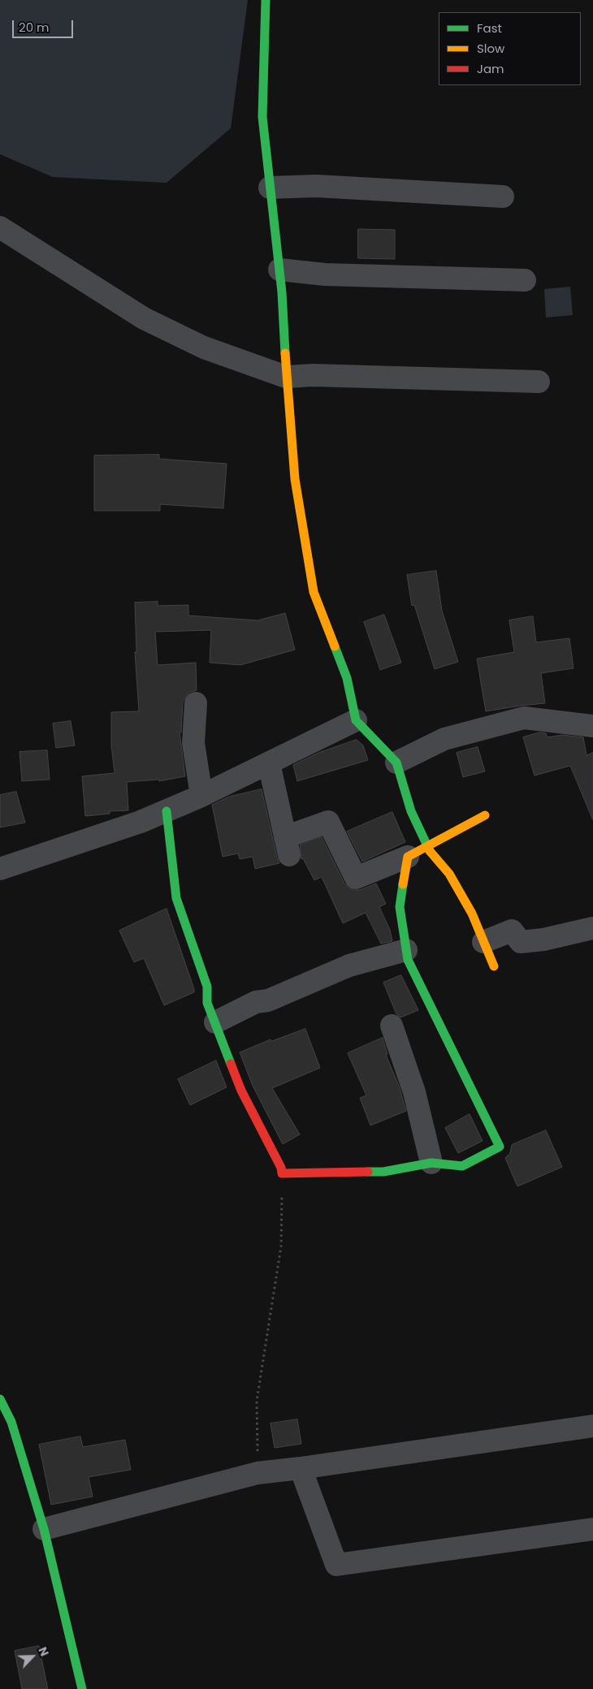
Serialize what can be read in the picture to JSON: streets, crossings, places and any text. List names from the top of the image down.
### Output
{
  "legend": ["Fast", "Slow", "Jam"],
  "scale_bar": "20 m",
  "north": "top right"
}
